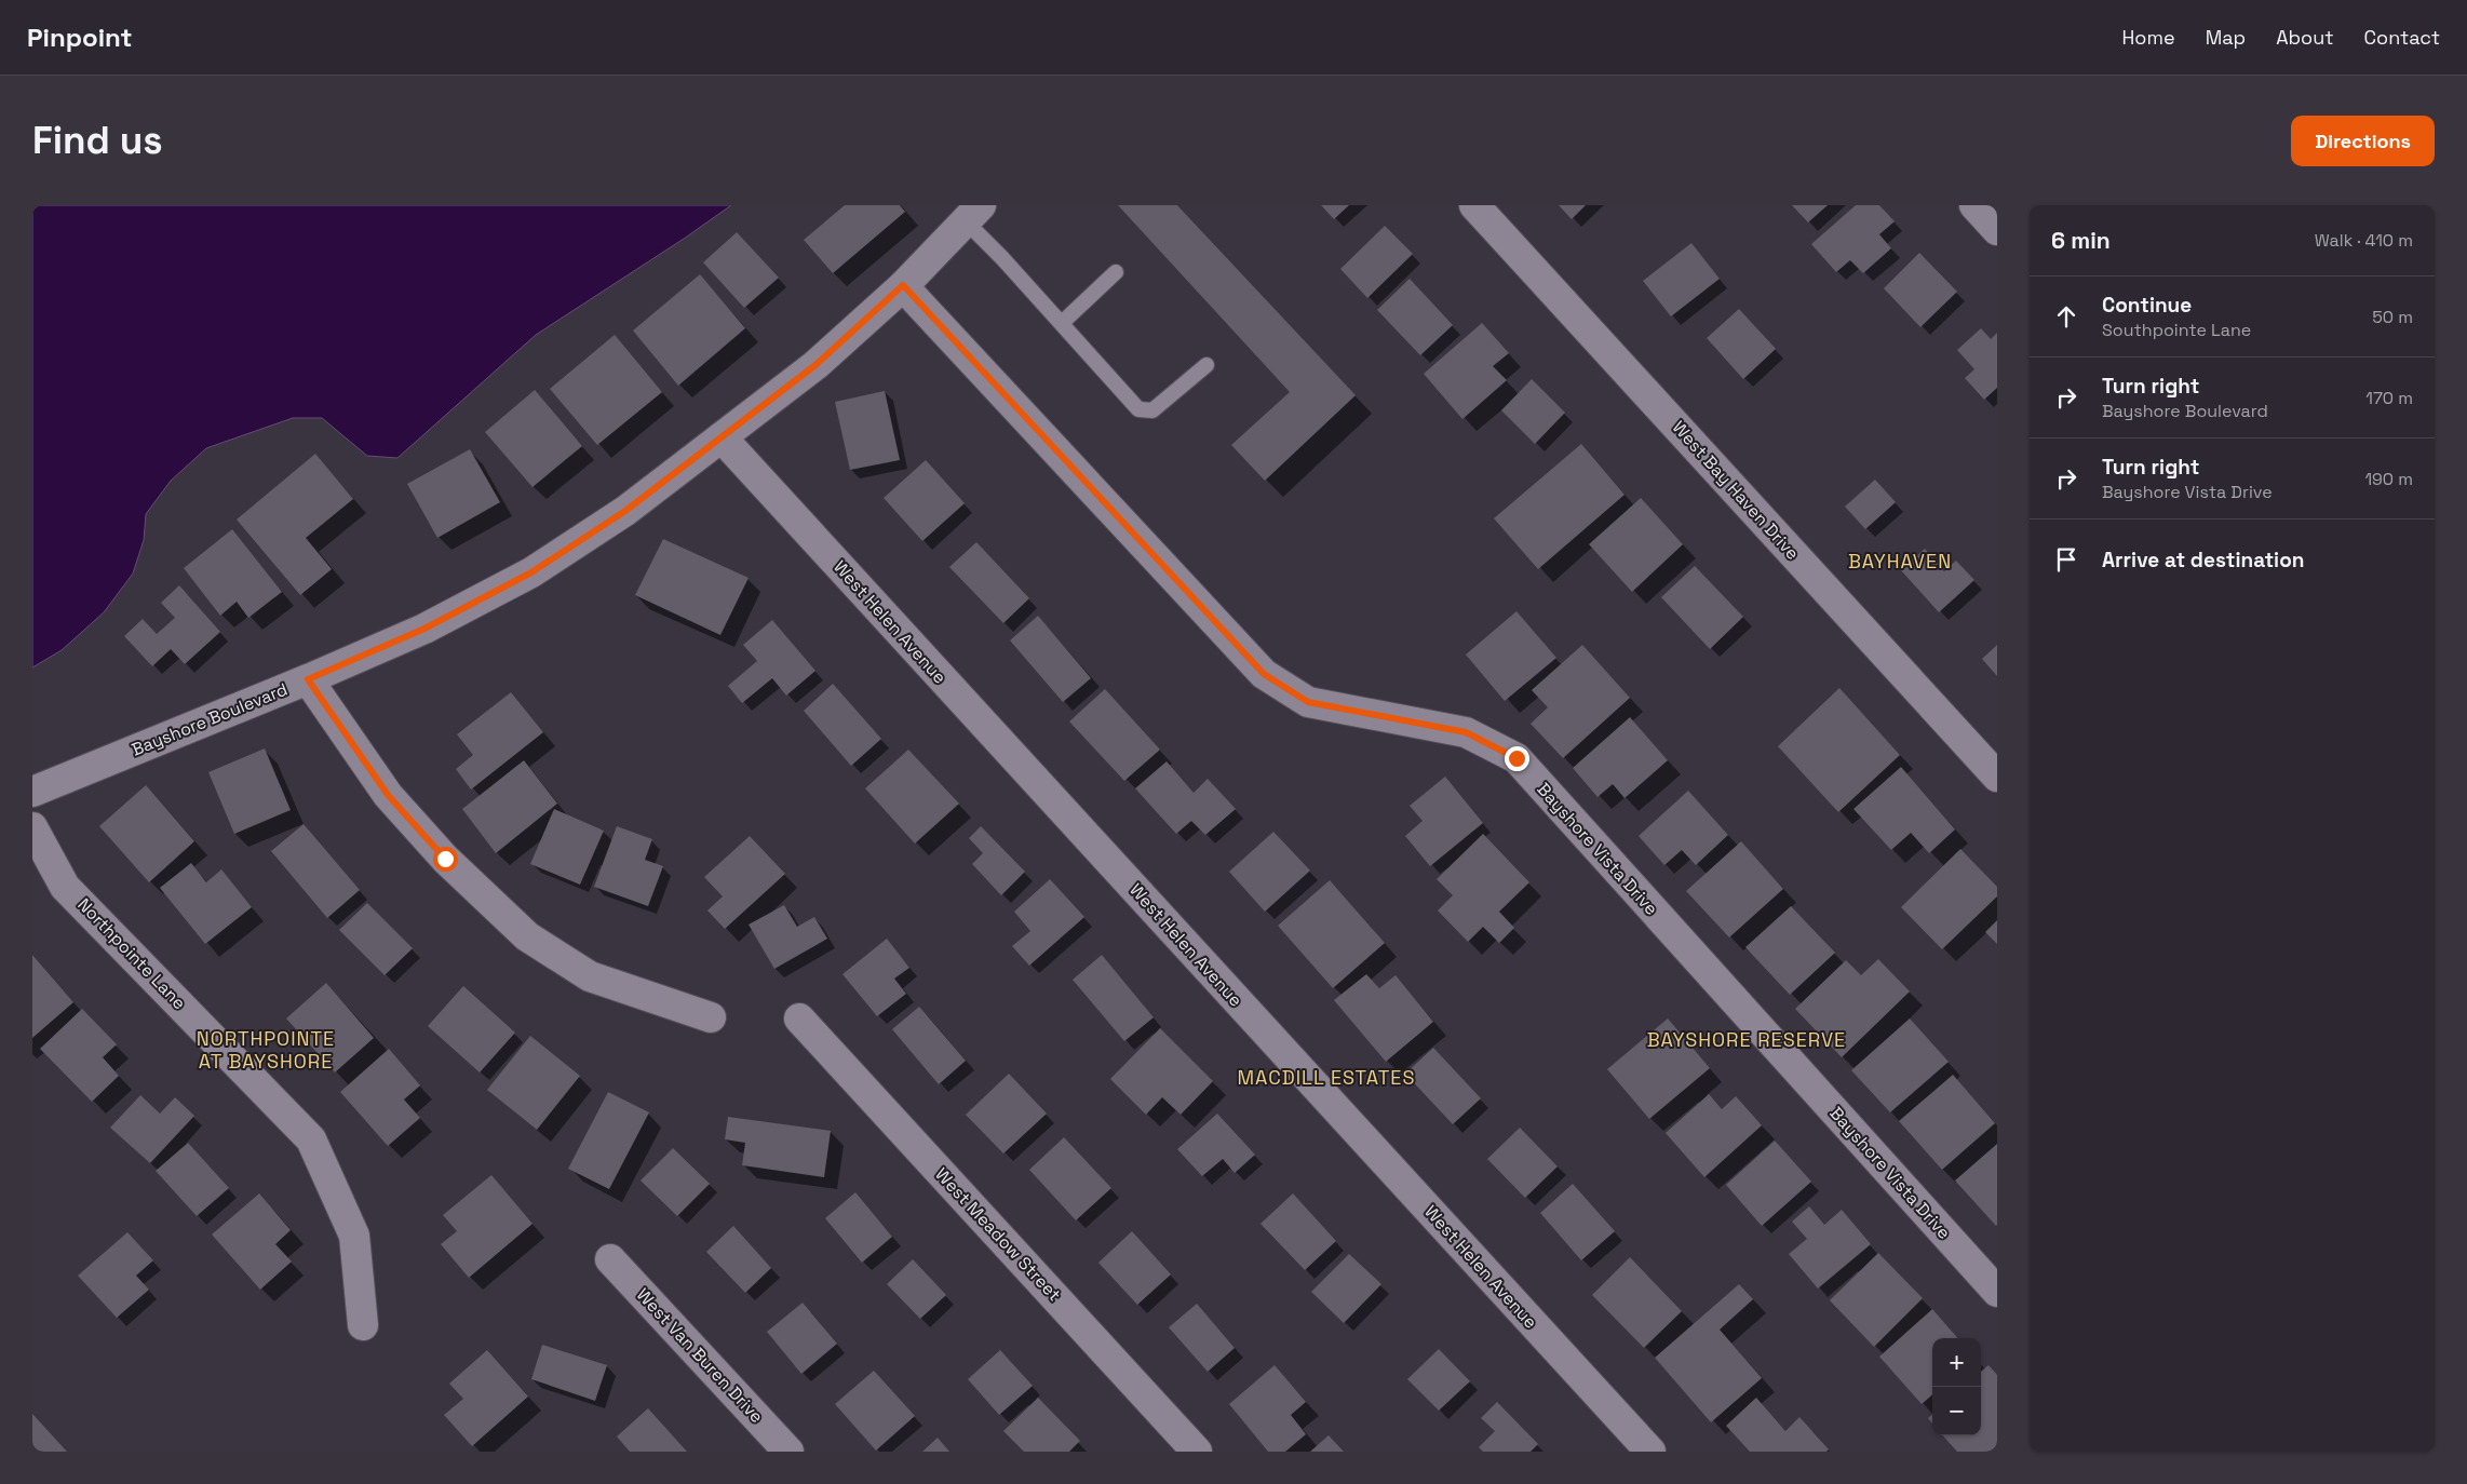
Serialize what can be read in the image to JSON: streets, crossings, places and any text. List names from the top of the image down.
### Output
{
  "streets": {
    "street": [
      "West Bay Haven Drive",
      "West Helen Avenue",
      "Bayshore Boulevard",
      "Bayshore Vista Drive",
      "Northpointe Lane",
      "West Meadow Street",
      "West Van Buren Drive"
    ]
  },
  "crossings": [
    ["West Helen Avenue", "Bayshore Boulevard"],
    ["Bayshore Boulevard", "Bayshore Vista Drive"]
  ],
  "districts": [
    "BAYHAVEN",
    "NORTHPOINTE AT BAYSHORE",
    "BAYSHORE RESERVE",
    "MACDILL ESTATES"
  ],
  "page": {
    "header": "Pinpoint",
    "nav": [
      "Home",
      "Map",
      "About",
      "Contact"
    ],
    "buttons": "Directions",
    "title": "Find us",
    "heading": ["6 min", "Walk · 410 m"],
    "list": [
      ["Continue", "Southpointe Lane", "50 m"],
      ["Turn right", "Bayshore Boulevard", "170 m"],
      ["Turn right", "Bayshore Vista Drive", "190 m"],
      "Arrive at destination"
    ],
    "map_buttons": ["+", "−"]
  }
}
